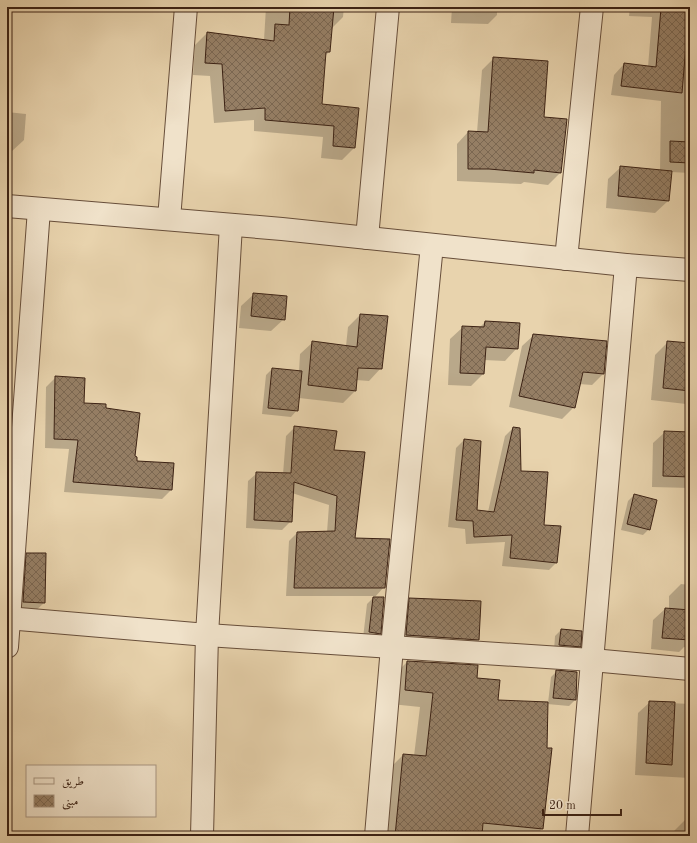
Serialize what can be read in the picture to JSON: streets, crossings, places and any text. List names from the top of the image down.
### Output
{
  "legend": ["طريق", "مبنى"],
  "scale_bar": "20 m"
}
